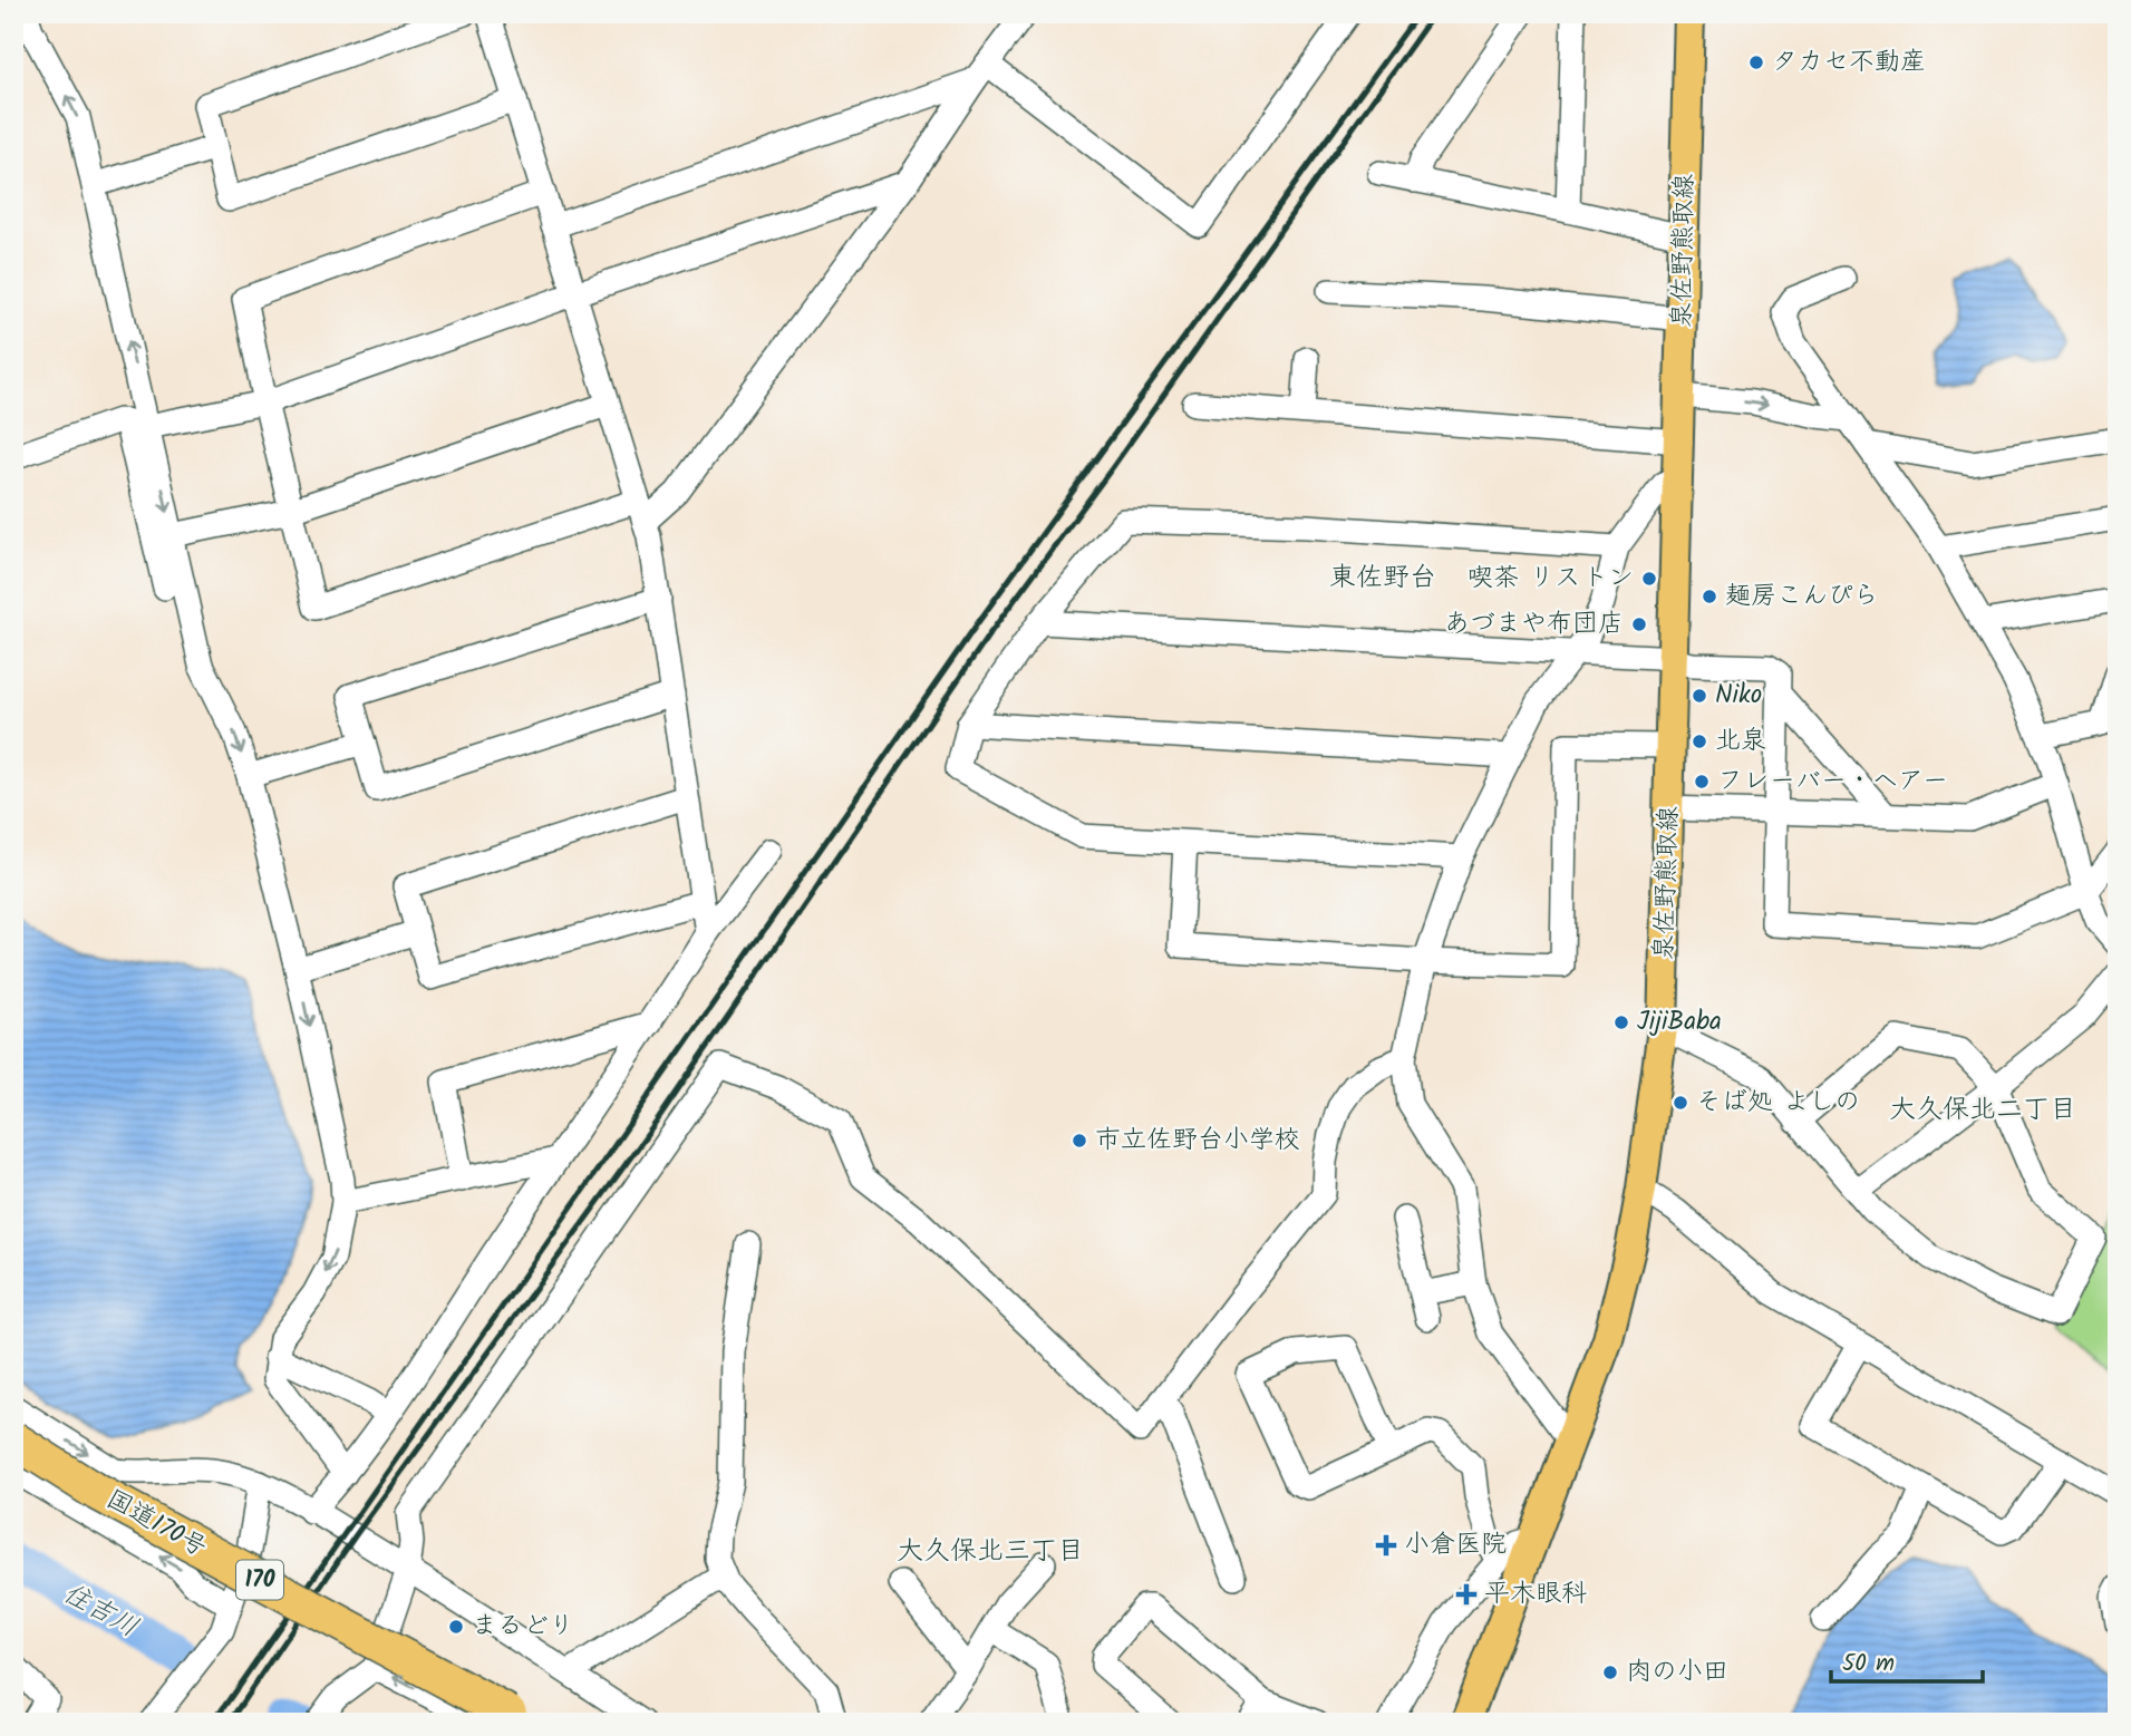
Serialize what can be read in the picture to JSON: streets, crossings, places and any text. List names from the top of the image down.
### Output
{
  "streets": {
    "highway": ["国道170号", "170"],
    "main road": ["泉佐野熊取線"]
  },
  "districts": ["東佐野台", "大久保北二丁目", "大久保北三丁目"],
  "water": ["住吉川"],
  "places": {
    "other": [
      "タカセ不動産",
      "喫茶 リストン",
      "麺房こんぴら",
      "あづまや布団店",
      "Niko",
      "北泉",
      "フレーバー・ヘアー",
      "JijiBaba",
      "そば処 よしの",
      "市立佐野台小学校",
      "まるどり",
      "肉の小田"
    ],
    "health": ["小倉医院", "平木眼科"]
  },
  "scale_bar": "50 m"
}
